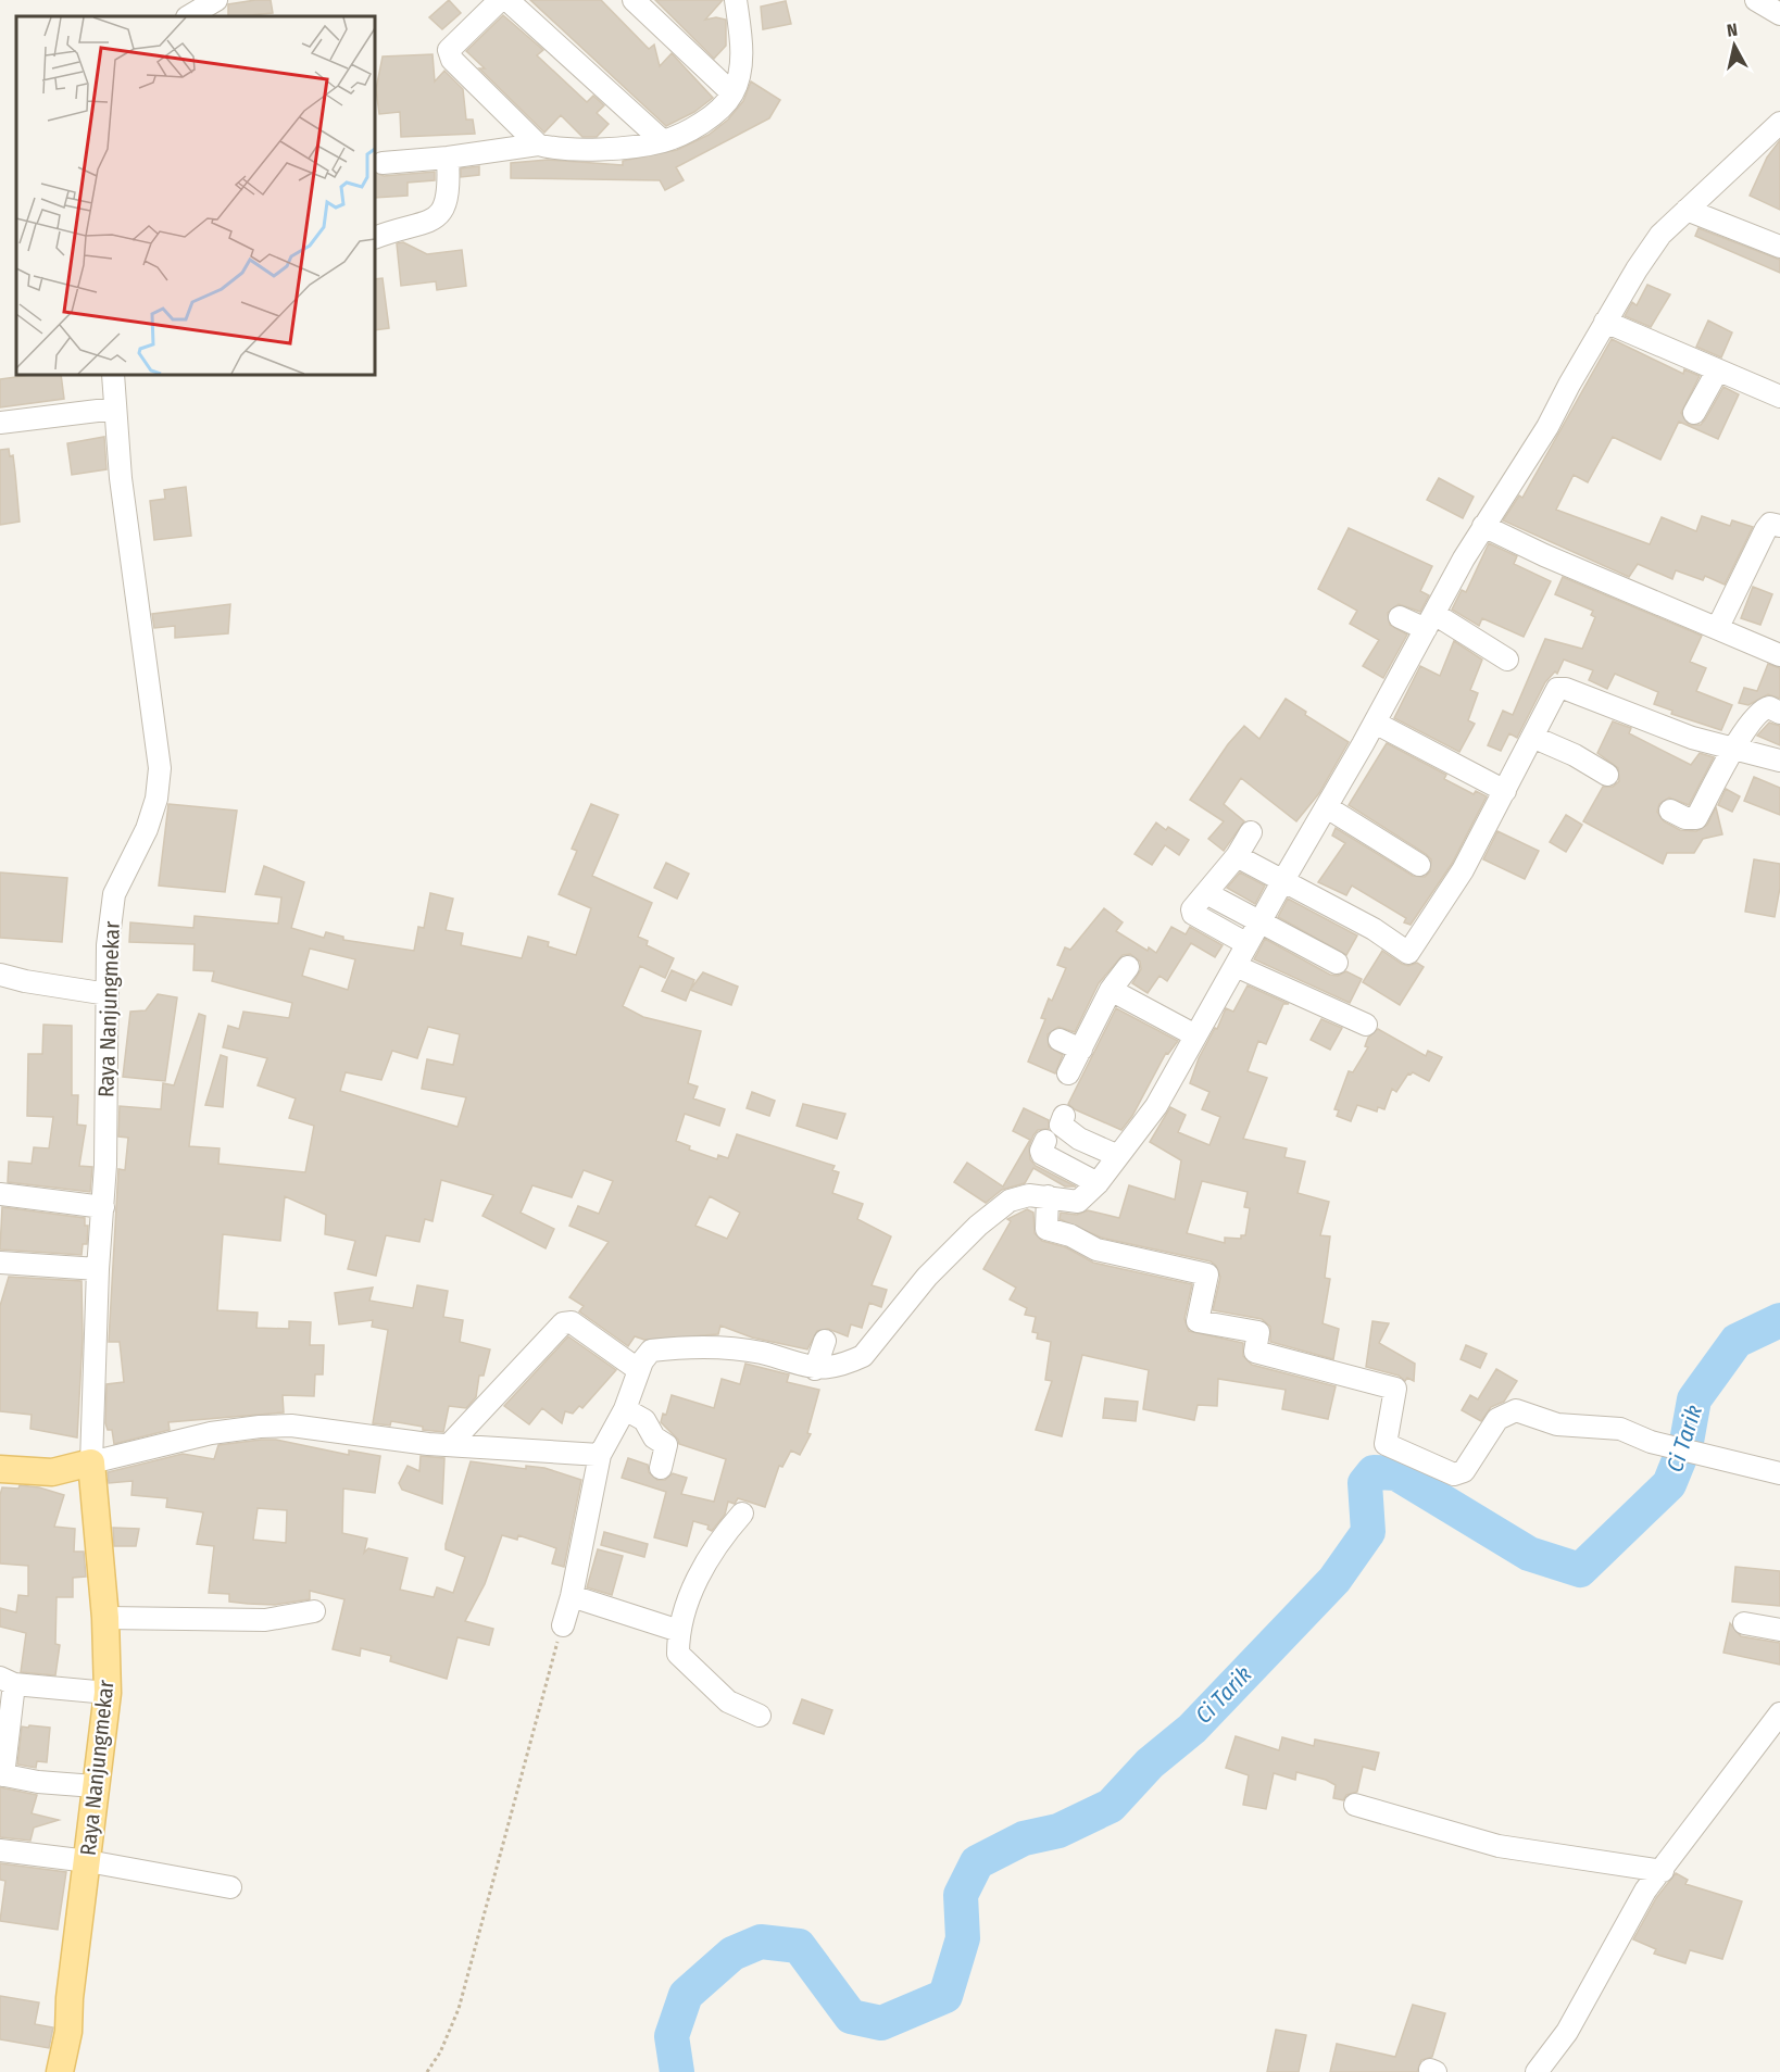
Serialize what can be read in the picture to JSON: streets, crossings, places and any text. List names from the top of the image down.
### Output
{
  "streets": {
    "main road": ["Raya Nanjungmekar"]
  },
  "water": ["Ci Tarik"],
  "north": "top"
}
